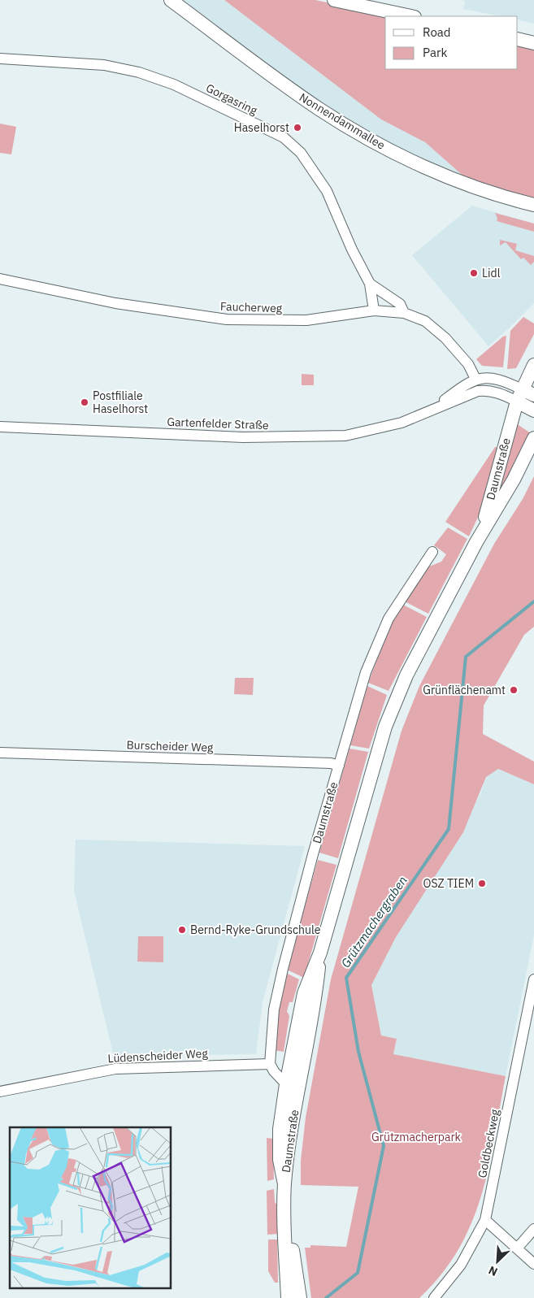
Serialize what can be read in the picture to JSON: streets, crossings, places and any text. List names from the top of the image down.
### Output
{
  "streets": {
    "main road": ["Nonnendammallee", "Daumstraße"],
    "street": [
      "Gorgasring",
      "Faucherweg",
      "Gartenfelder Straße",
      "Burscheider Weg",
      "Lüdenscheider Weg",
      "Goldbeckweg"
    ]
  },
  "crossings": [
    ["Gorgasring", "Faucherweg"],
    ["Faucherweg", "Gartenfelder Straße"],
    ["Gartenfelder Straße", "Daumstraße"],
    ["Daumstraße", "Burscheider Weg"],
    ["Daumstraße", "Lüdenscheider Weg"]
  ],
  "water": ["Grützmachergraben"],
  "parks": ["Grützmacherpark"],
  "places": [
    "Haselhorst",
    "Lidl",
    "Postfiliale Haselhorst",
    "Grünflächenamt",
    "OSZ TIEM",
    "Bernd-Ryke-Grundschule"
  ],
  "legend": ["Road", "Park"],
  "north": "bottom left"
}
